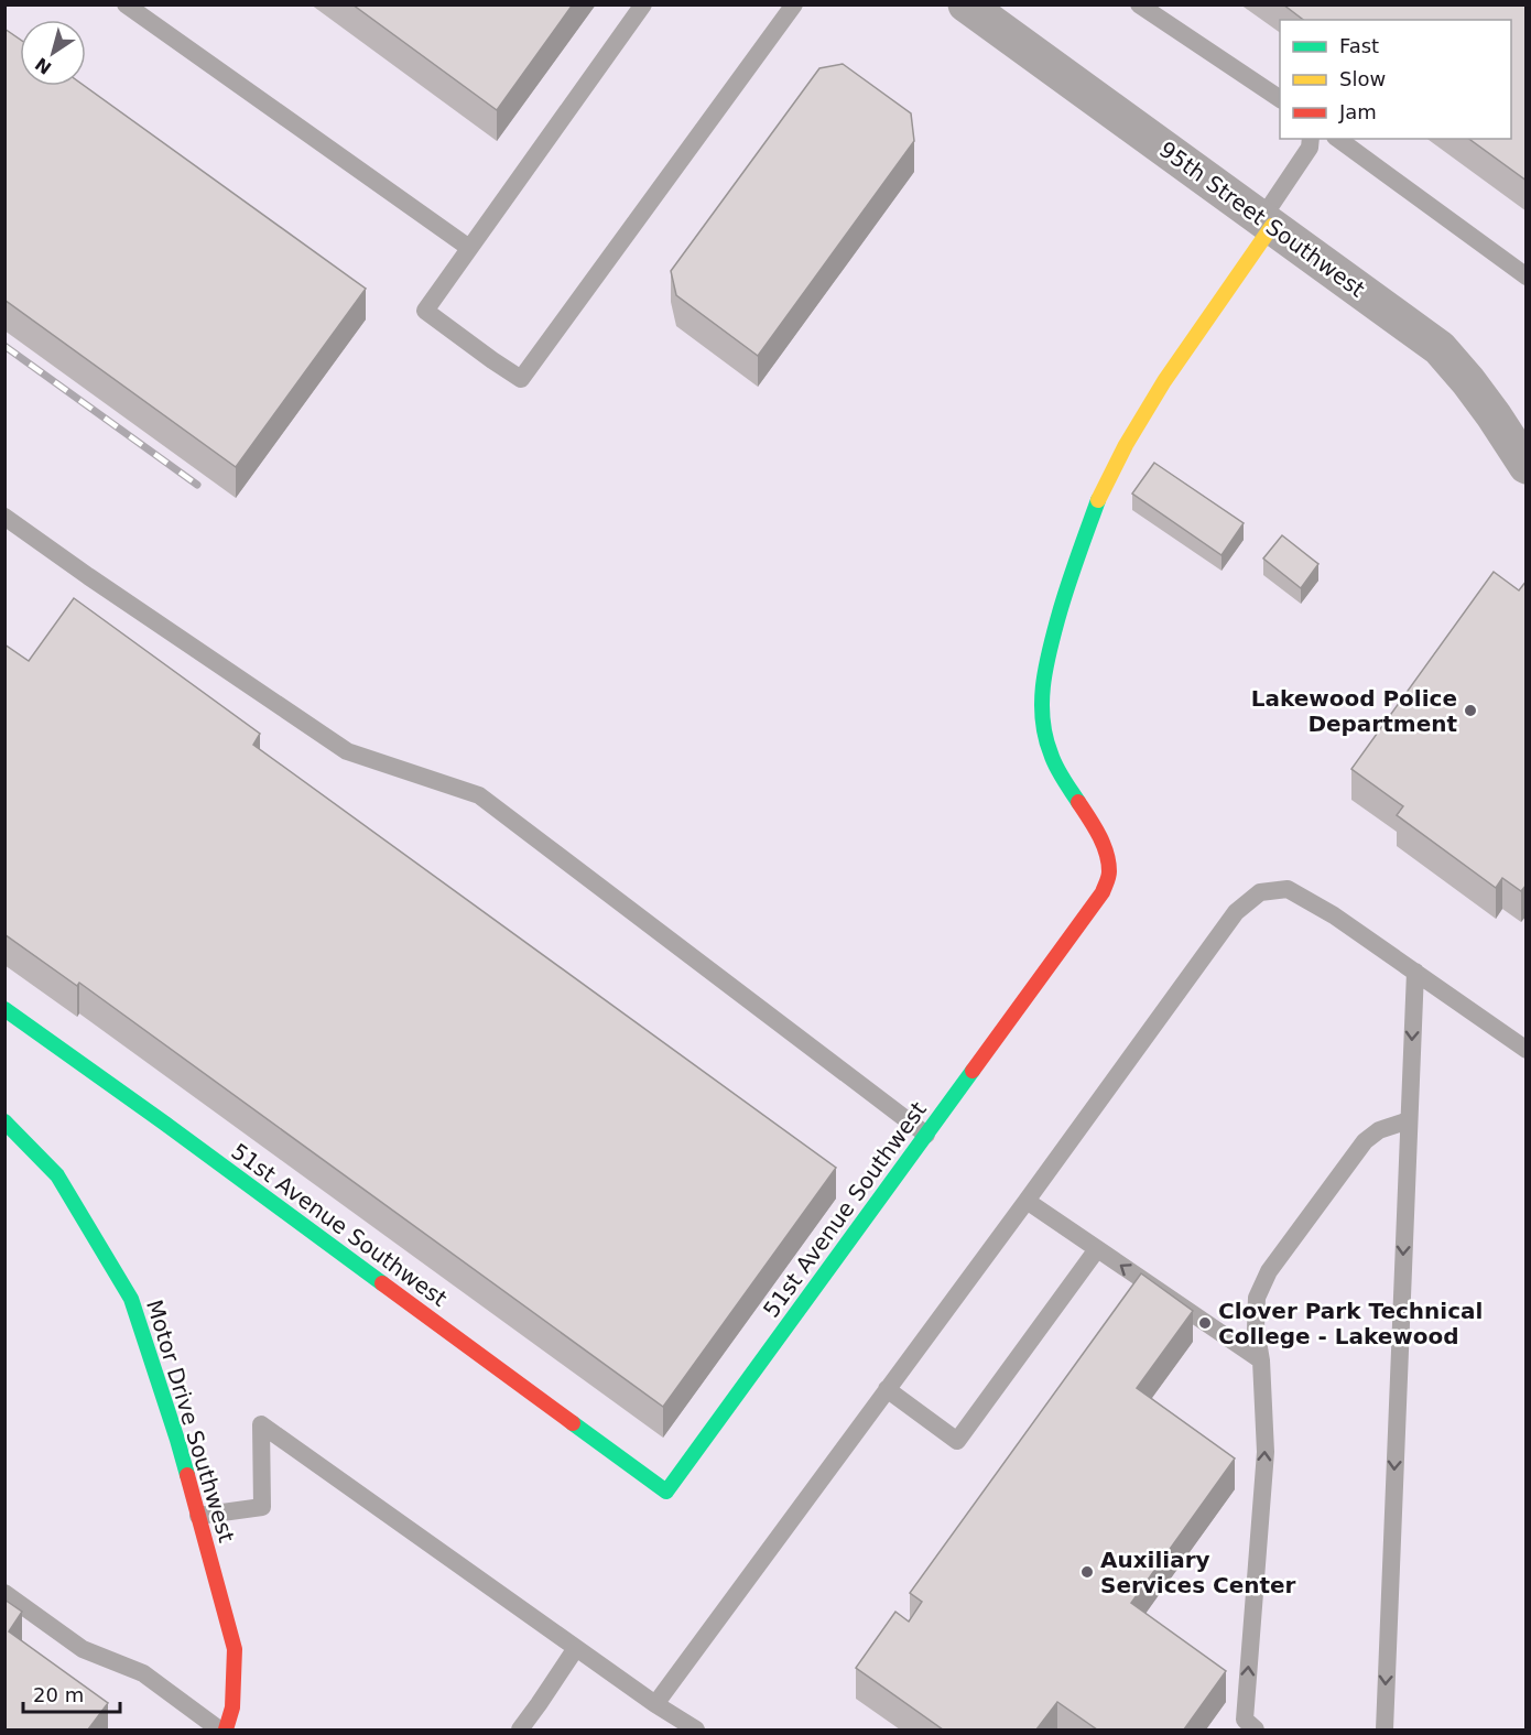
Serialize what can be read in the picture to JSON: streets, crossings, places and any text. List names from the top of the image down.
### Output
{
  "streets": {
    "street": ["95th Street Southwest", "51st Avenue Southwest", "Motor Drive Southwest"]
  },
  "crossings": [
    ["95th Street Southwest", "51st Avenue Southwest"]
  ],
  "places": ["Lakewood Police Department", "Clover Park Technical College - Lakewood", "Auxiliary Services Center"],
  "legend": ["Fast", "Slow", "Jam"],
  "scale_bar": "20 m",
  "north": "bottom left"
}
